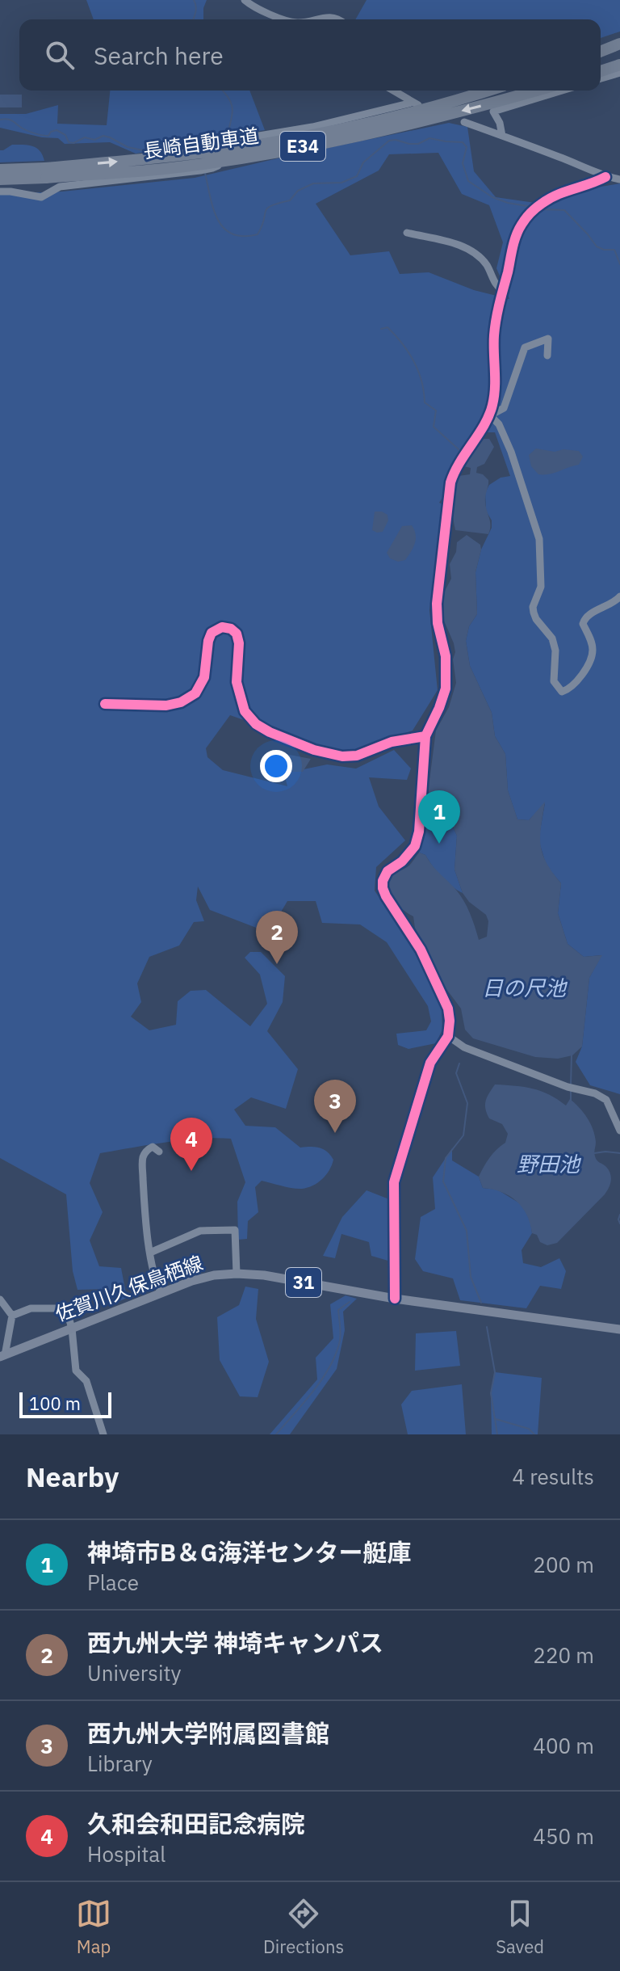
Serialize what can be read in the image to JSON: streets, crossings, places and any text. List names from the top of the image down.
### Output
{
  "streets": {
    "highway": ["長崎自動車道", "E34"],
    "main road": ["31", "佐賀川久保鳥栖線"]
  },
  "water": ["日の尺池", "野田池"],
  "scale_bar": "100 m",
  "page": {
    "search": "Search here",
    "pins": [
      "1",
      "2",
      "3",
      "4"
    ],
    "scale": "100 m",
    "heading": ["Nearby", "4 results"],
    "list": [
      {
        "mark": "1",
        "name": "神埼市B＆G海洋センター艇庫",
        "note": "Place",
        "value": "200 m"
      },
      {
        "mark": "2",
        "name": "西九州大学 神埼キャンパス",
        "note": "University",
        "value": "220 m"
      },
      {
        "mark": "3",
        "name": "西九州大学附属図書館",
        "note": "Library",
        "value": "400 m"
      },
      {
        "mark": "4",
        "name": "久和会和田記念病院",
        "note": "Hospital",
        "value": "450 m"
      }
    ],
    "nav": ["Map", "Directions", "Saved"]
  }
}
